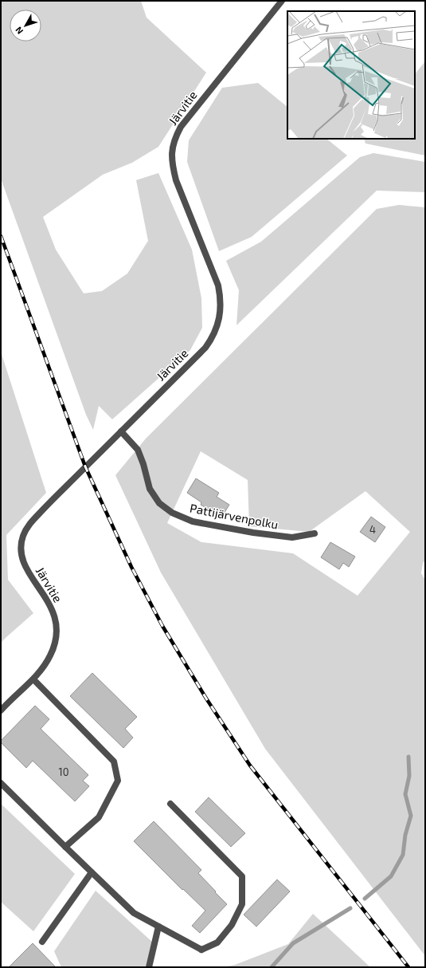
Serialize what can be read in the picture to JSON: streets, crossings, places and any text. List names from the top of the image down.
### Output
{
  "streets": {
    "street": ["Järvitie", "Pattijärvenpolku"]
  },
  "crossings": [
    ["Järvitie", "Pattijärvenpolku"]
  ],
  "house_numbers": ["4", "10"],
  "north": "bottom left"
}
